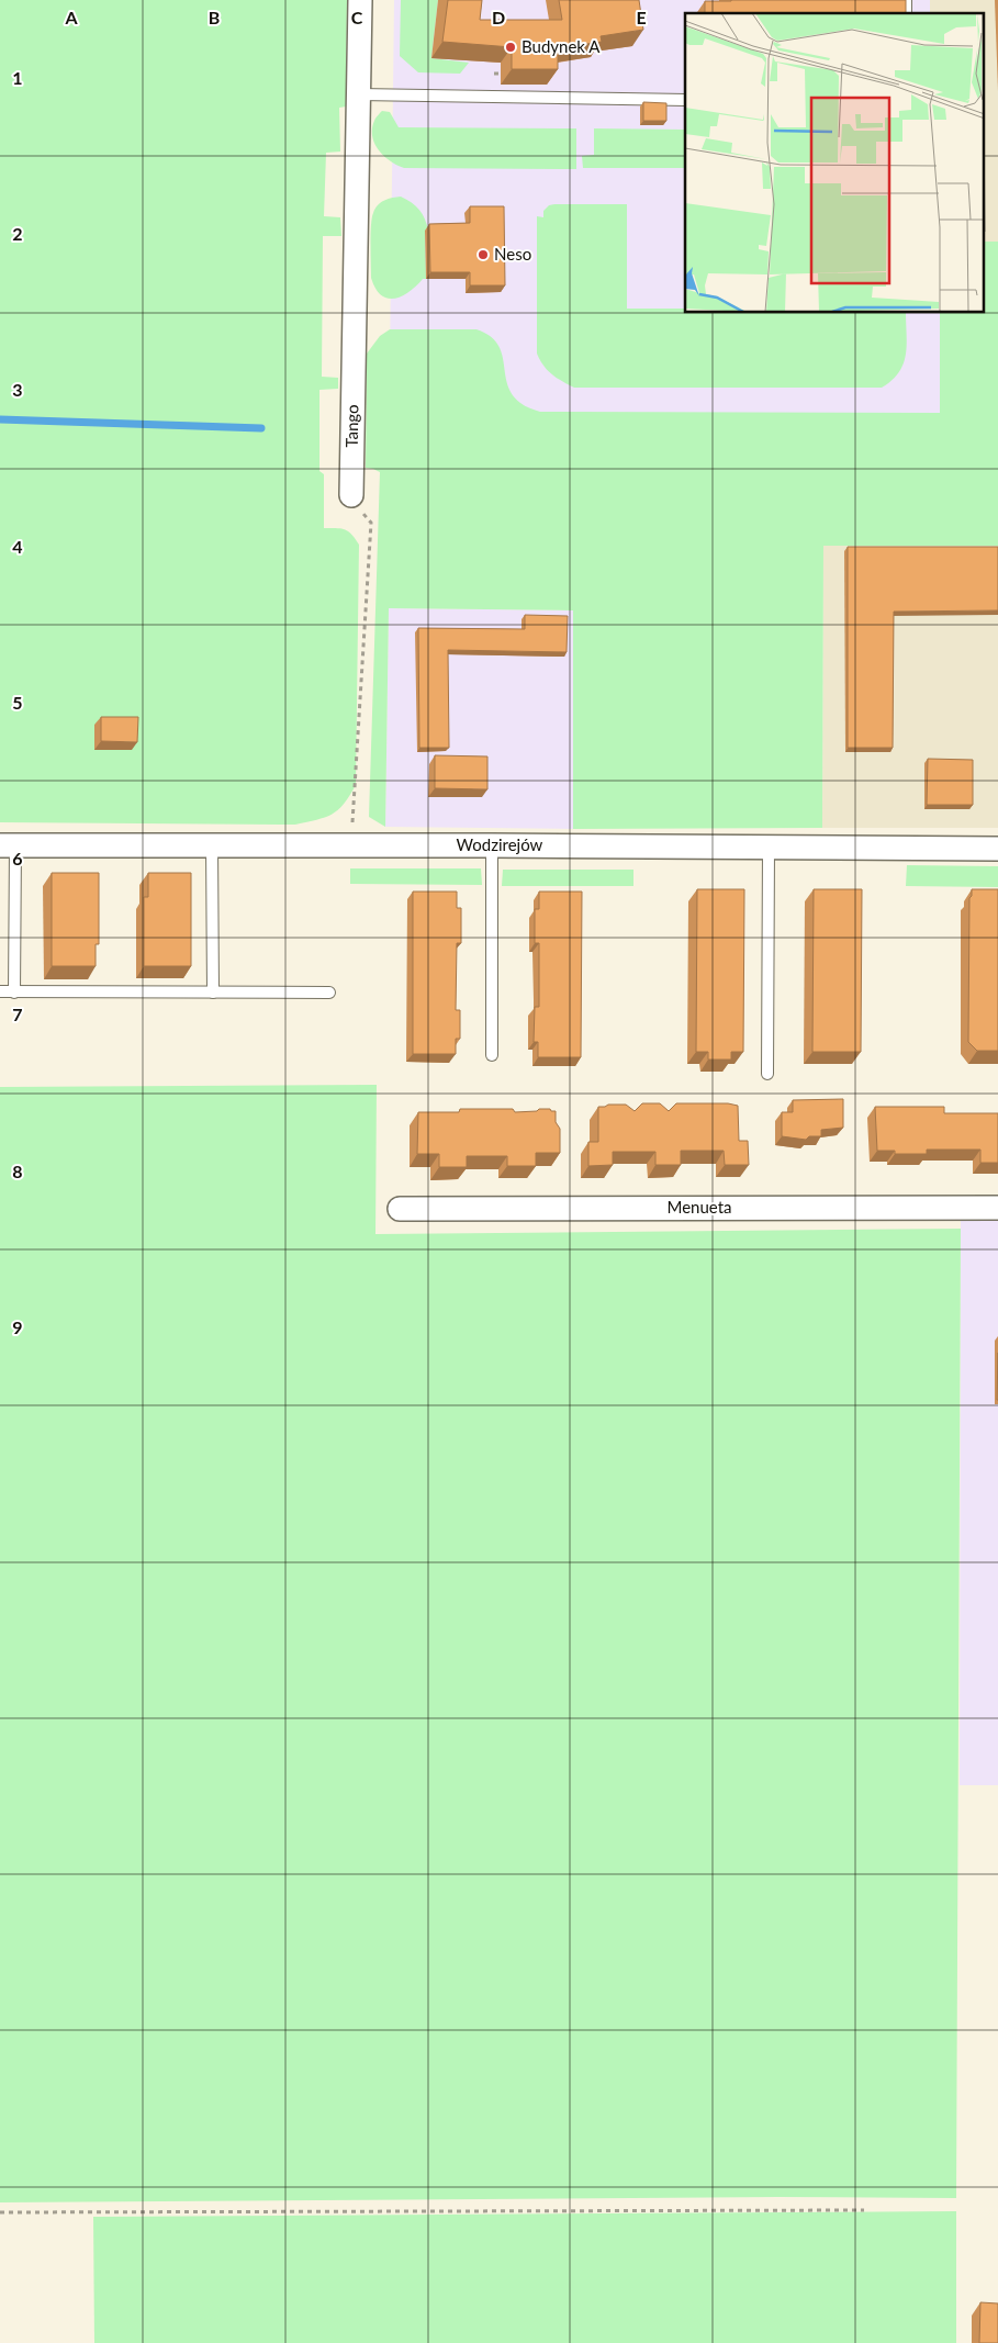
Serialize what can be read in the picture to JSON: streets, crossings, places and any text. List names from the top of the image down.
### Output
{
  "streets": {
    "street": ["Tango", "Wodzirejów", "Menueta"]
  },
  "places": ["Budynek A", "Neso"],
  "grid": {
    "columns": [
      "A",
      "B",
      "C",
      "D",
      "E"
    ],
    "rows": [
      "1",
      "2",
      "3",
      "4",
      "5",
      "6",
      "7",
      "8",
      "9"
    ]
  }
}
